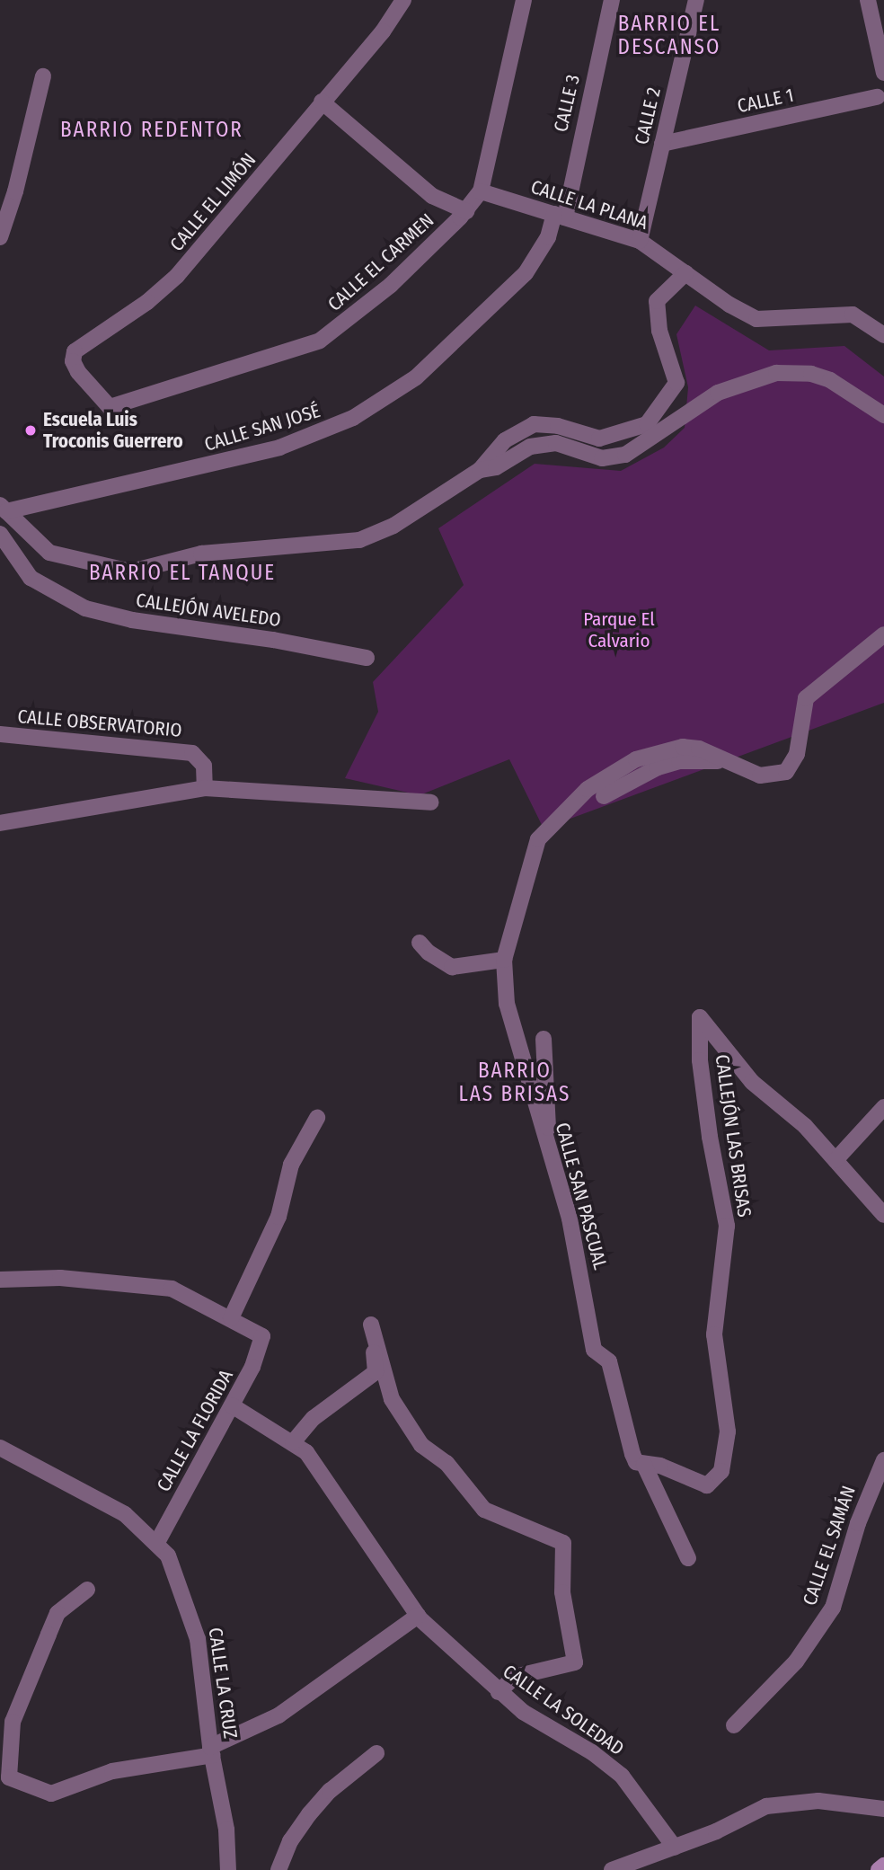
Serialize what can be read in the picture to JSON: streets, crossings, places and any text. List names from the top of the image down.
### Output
{
  "streets": {
    "street": [
      "CALLE 1",
      "CALLE 3",
      "CALLE 2",
      "CALLE EL LIMÓN",
      "CALLE LA PLANA",
      "CALLE EL CARMEN",
      "CALLE SAN JOSÉ",
      "CALLEJÓN AVELEDO",
      "CALLE OBSERVATORIO",
      "CALLEJÓN LAS BRISAS",
      "CALLE SAN PASCUAL",
      "CALLE LA FLORIDA",
      "CALLE EL SAMÁN",
      "CALLE LA CRUZ",
      "CALLE LA SOLEDAD"
    ]
  },
  "crossings": [
    ["CALLE 1", "CALLE 2"],
    ["CALLE 3", "CALLE LA PLANA"],
    ["CALLE 3", "CALLE SAN JOSÉ"],
    ["CALLE 2", "CALLE LA PLANA"],
    ["CALLE EL LIMÓN", "CALLE EL CARMEN"],
    ["CALLE LA PLANA", "CALLE EL CARMEN"],
    ["CALLE LA PLANA", "CALLE SAN JOSÉ"],
    ["CALLEJÓN LAS BRISAS", "CALLE SAN PASCUAL"],
    ["CALLE LA FLORIDA", "CALLE LA CRUZ"],
    ["CALLE LA FLORIDA", "CALLE LA SOLEDAD"]
  ],
  "districts": [
    "BARRIO EL DESCANSO",
    "BARRIO REDENTOR",
    "BARRIO EL TANQUE",
    "BARRIO LAS BRISAS"
  ],
  "parks": ["Parque El Calvario"],
  "places": ["Escuela Luis Troconis Guerrero"]
}
